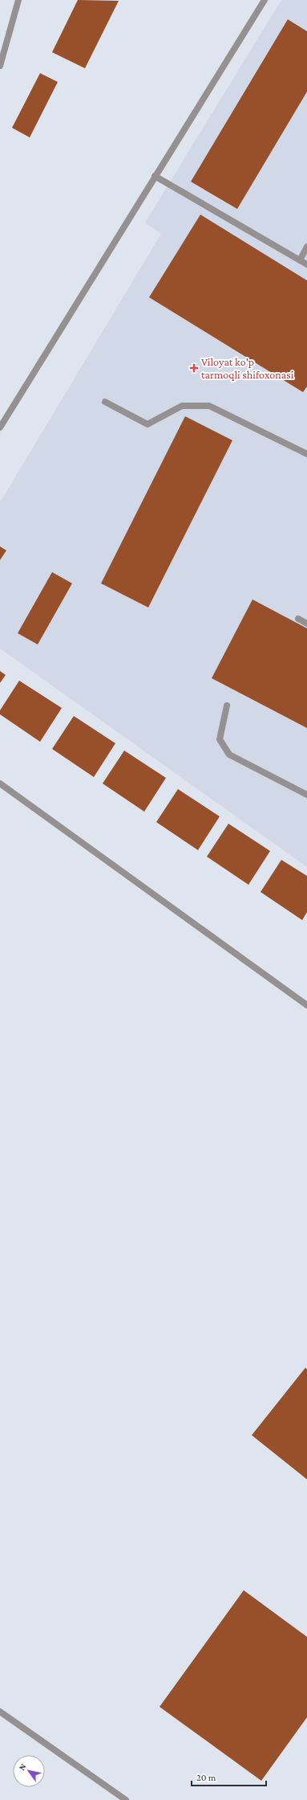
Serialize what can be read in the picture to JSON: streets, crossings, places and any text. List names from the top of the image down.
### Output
{
  "places": {
    "health": ["Viloyat ko'p tarmoqli shifoxonasi"]
  },
  "scale_bar": "20 m",
  "north": "top left"
}
